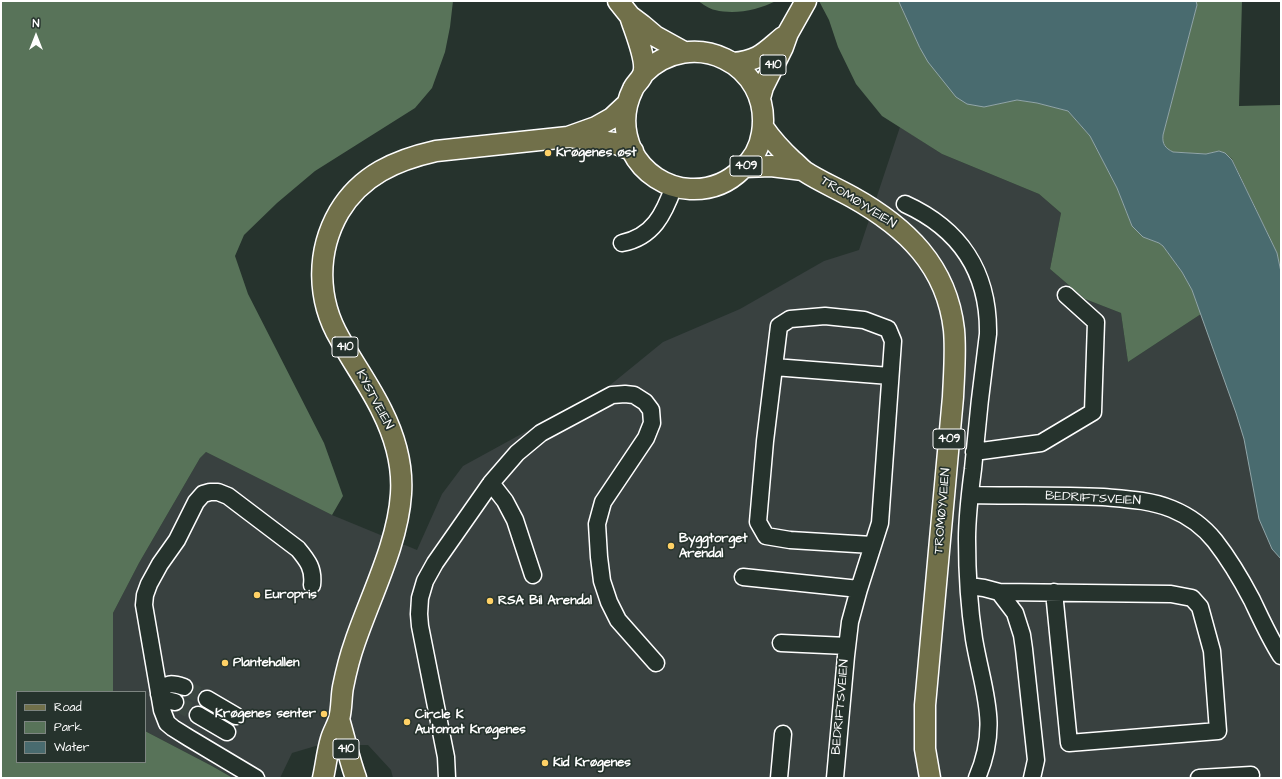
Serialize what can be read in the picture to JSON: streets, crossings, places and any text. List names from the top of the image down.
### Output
{
  "streets": {
    "main road": [
      "410",
      "409",
      "TROMØYVEIEN",
      "KYSTVEIEN"
    ],
    "street": ["BEDRIFTSVEIEN"]
  },
  "crossings": [
    ["410", "409"],
    ["410", "TROMØYVEIEN"],
    ["410", "KYSTVEIEN"],
    ["409", "TROMØYVEIEN"],
    ["409", "KYSTVEIEN"],
    ["TROMØYVEIEN", "KYSTVEIEN"]
  ],
  "places": [
    "Krøgenes øst",
    "Byggtorget Arendal",
    "Europris",
    "RSA Bil Arendal",
    "Plantehallen",
    "Krøgenes senter",
    "Circle K Automat Krøgenes",
    "Kid Krøgenes"
  ],
  "legend": ["Road", "Park", "Water"],
  "north": "top"
}
